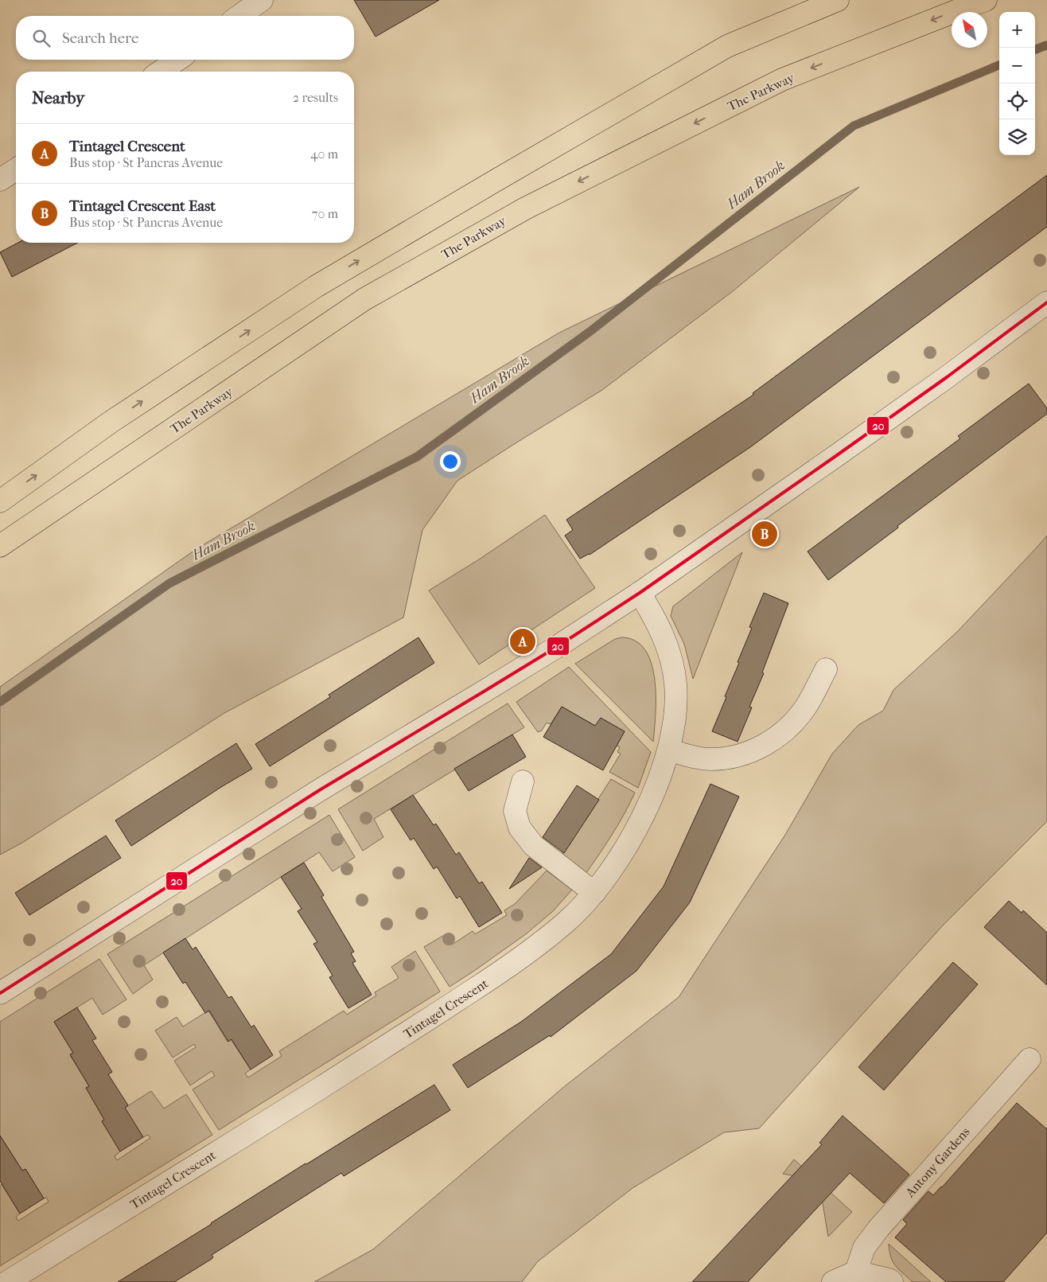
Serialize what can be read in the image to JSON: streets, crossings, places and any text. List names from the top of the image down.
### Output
{
  "streets": {
    "highway": ["The Parkway"],
    "street": ["Tintagel Crescent", "Antony Gardens"]
  },
  "water": ["Ham Brook"],
  "lines": ["transit line 20"],
  "north": "top left",
  "page": {
    "map_buttons": ["+", "−"],
    "search": "Search here",
    "heading": ["Nearby", "2 results"],
    "list": [
      {
        "mark": "A",
        "name": "Tintagel Crescent",
        "note": "Bus stop · St Pancras Avenue",
        "value": "40 m"
      },
      {
        "mark": "B",
        "name": "Tintagel Crescent East",
        "note": "Bus stop · St Pancras Avenue",
        "value": "70 m"
      }
    ],
    "pins": ["B", "A"]
  }
}
